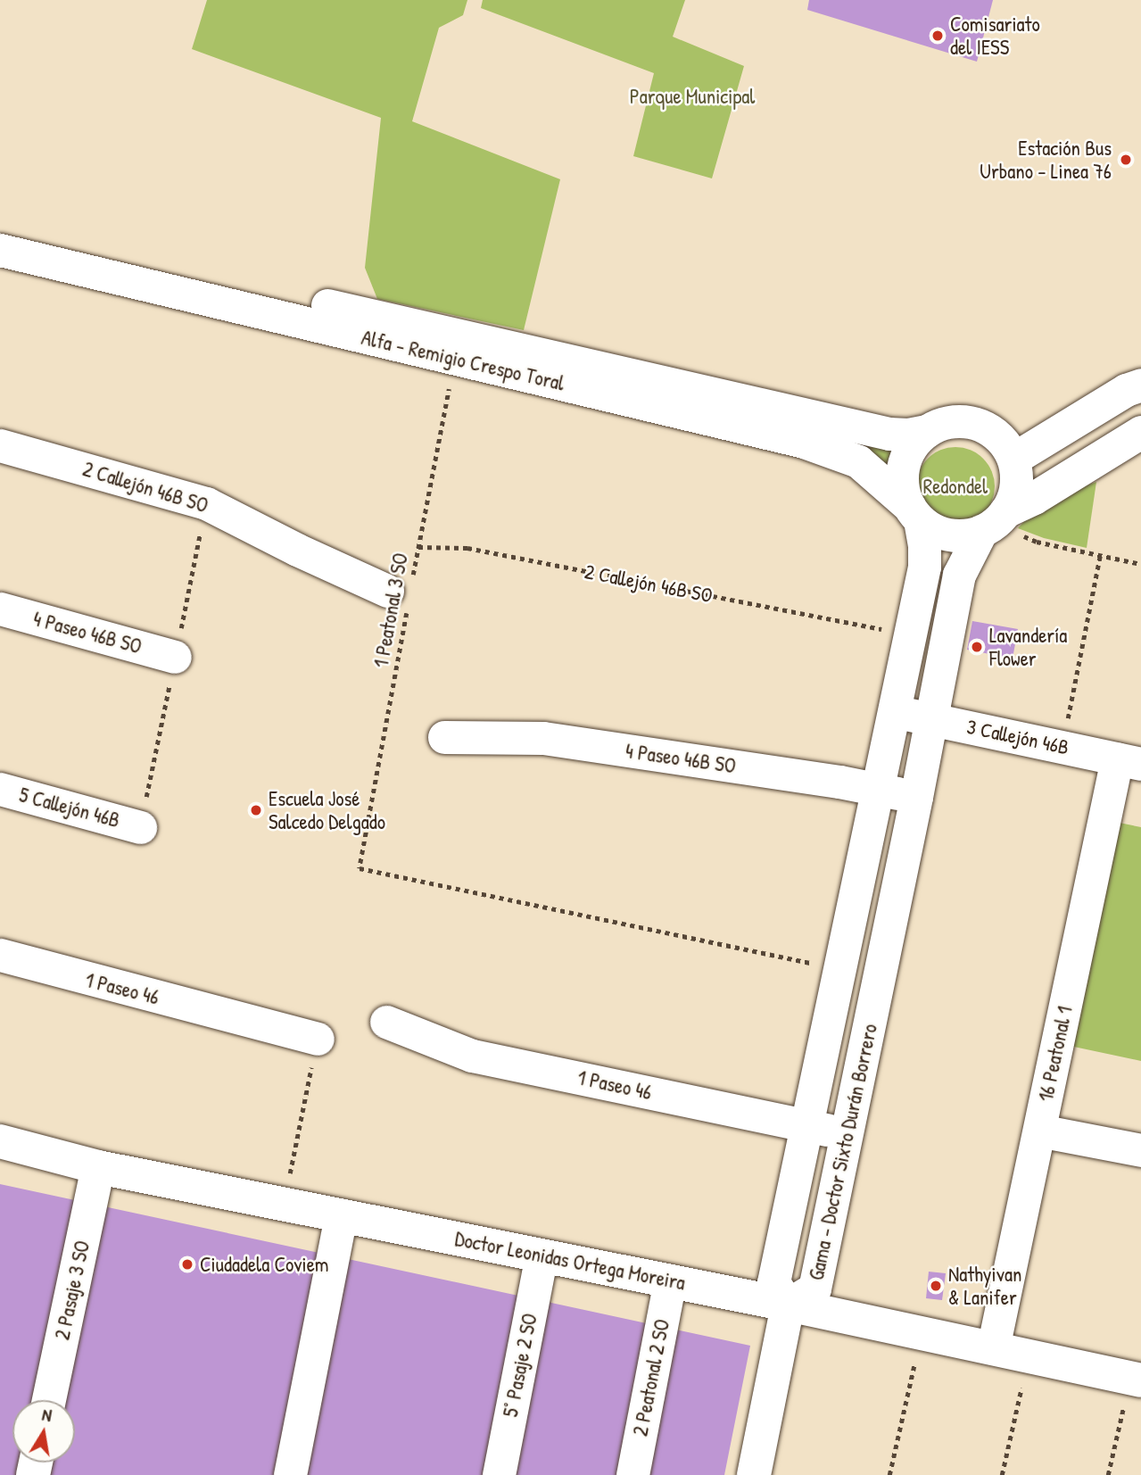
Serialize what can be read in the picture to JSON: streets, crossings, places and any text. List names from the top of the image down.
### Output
{
  "streets": {
    "street": [
      "Alfa - Remigio Crespo Toral",
      "2 Callejón 46B SO",
      "4 Paseo 46B SO",
      "3 Callejón 46B",
      "5 Callejón 46B",
      "1 Paseo 46",
      "16 Peatonal 1",
      "Gama - Doctor Sixto Durán Borrero",
      "Doctor Leonidas Ortega Moreira",
      "2 Pasaje 3 SO",
      "5° Pasaje 2 SO",
      "2 Peatonal 2 SO"
    ],
    "path": ["1 Peatonal 3 SO"]
  },
  "crossings": [
    ["Alfa - Remigio Crespo Toral", "1 Peatonal 3 SO"],
    ["Alfa - Remigio Crespo Toral", "Gama - Doctor Sixto Durán Borrero"],
    ["2 Callejón 46B SO", "1 Peatonal 3 SO"],
    ["1 Peatonal 3 SO", "Gama - Doctor Sixto Durán Borrero"],
    ["4 Paseo 46B SO", "Gama - Doctor Sixto Durán Borrero"],
    ["3 Callejón 46B", "16 Peatonal 1"],
    ["3 Callejón 46B", "Gama - Doctor Sixto Durán Borrero"],
    ["1 Paseo 46", "Gama - Doctor Sixto Durán Borrero"],
    ["16 Peatonal 1", "Doctor Leonidas Ortega Moreira"],
    ["Gama - Doctor Sixto Durán Borrero", "Doctor Leonidas Ortega Moreira"],
    ["Doctor Leonidas Ortega Moreira", "2 Pasaje 3 SO"],
    ["Doctor Leonidas Ortega Moreira", "5° Pasaje 2 SO"],
    ["Doctor Leonidas Ortega Moreira", "2 Peatonal 2 SO"]
  ],
  "parks": ["Parque Municipal", "Redondel"],
  "places": [
    "Comisariato del IESS",
    "Estación Bus Urbano - Linea 76",
    "Lavandería Flower",
    "Escuela José Salcedo Delgado",
    "Ciudadela Coviem",
    "Nathyivan & Lanifer"
  ],
  "north": "top"
}
